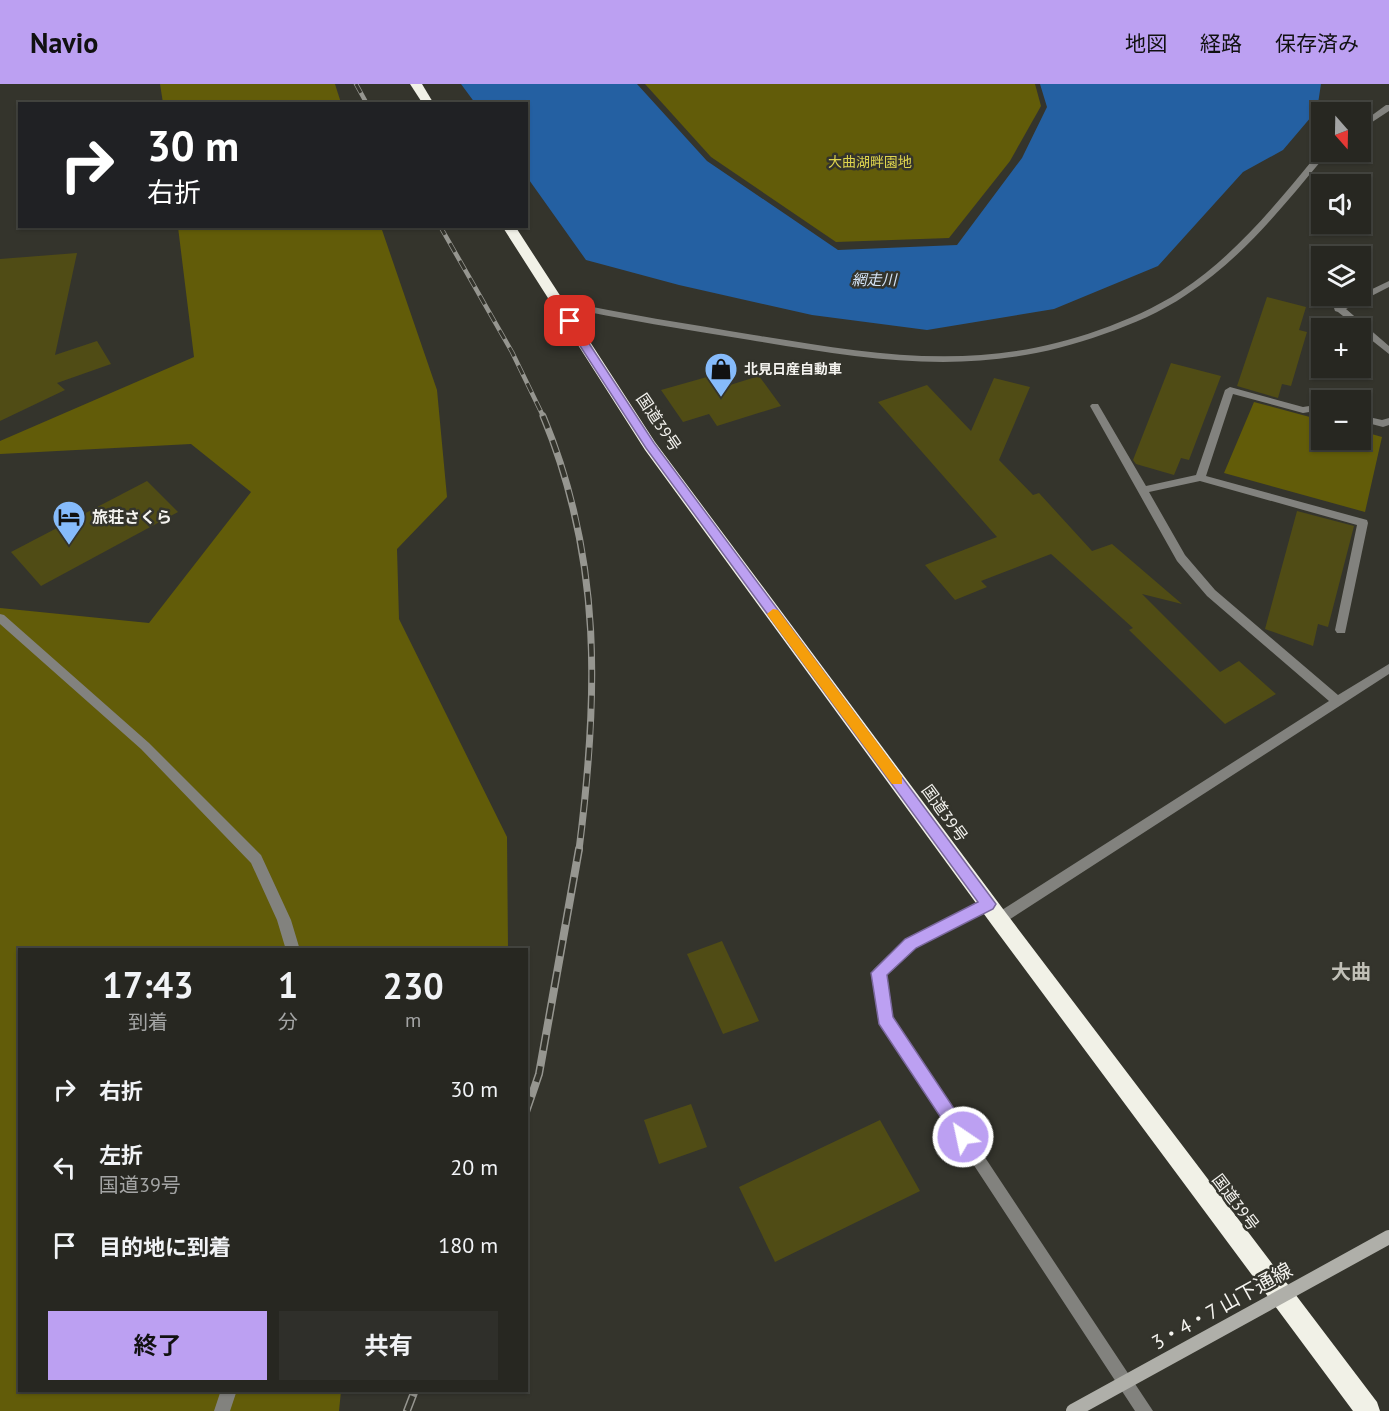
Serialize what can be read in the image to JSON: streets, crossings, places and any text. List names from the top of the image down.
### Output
{
  "streets": {
    "highway": ["国道39号"],
    "street": ["3・4・7 山下通線"]
  },
  "districts": ["大曲"],
  "water": ["網走川"],
  "parks": ["大曲湖畔園地"],
  "places": {
    "shop": ["北見日産自動車"],
    "hotel": ["旅荘さくら"]
  },
  "north": "bottom",
  "page": {
    "header": "Navio",
    "nav": ["地図", "経路", "保存済み"],
    "map_buttons": ["+", "−"],
    "turn": ["30 m", "右折"],
    "eta": [
      "17:43",
      "到着",
      "1",
      "分",
      "230",
      "m"
    ],
    "list": [
      {
        "name": "右折",
        "value": "30 m"
      },
      {
        "name": "左折",
        "note": "国道39号",
        "value": "20 m"
      },
      {
        "name": "目的地に到着",
        "value": "180 m"
      }
    ],
    "buttons": ["終了", "共有"]
  }
}
